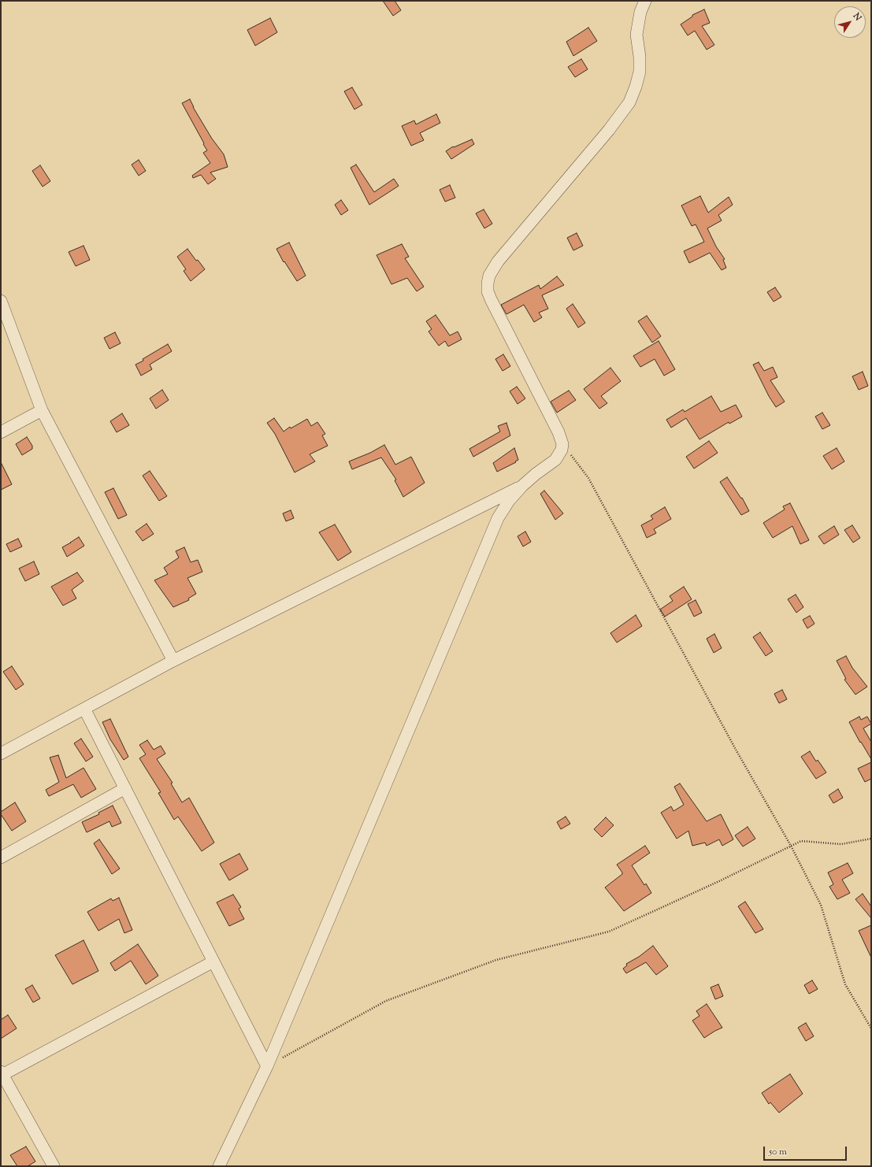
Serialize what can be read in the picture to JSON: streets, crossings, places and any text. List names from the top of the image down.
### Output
{
  "scale_bar": "50 m",
  "north": "top right"
}
